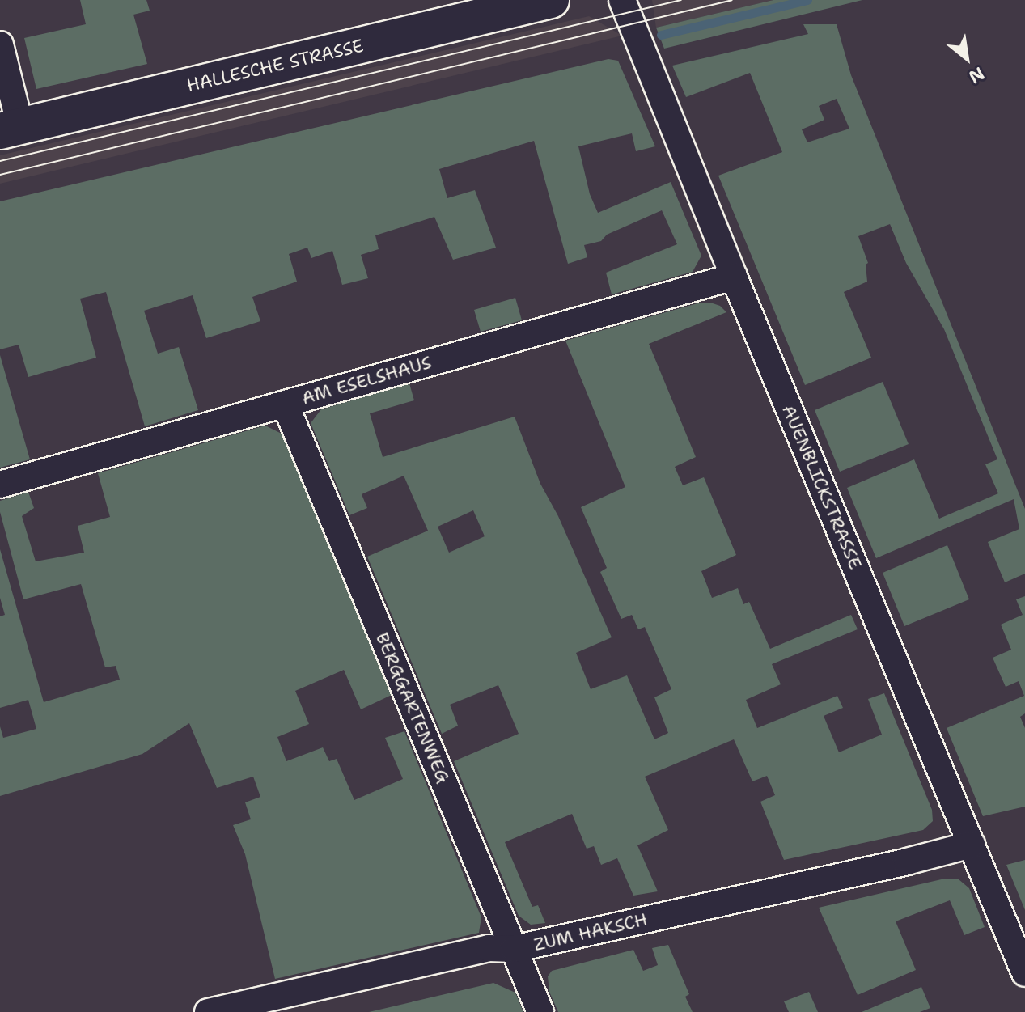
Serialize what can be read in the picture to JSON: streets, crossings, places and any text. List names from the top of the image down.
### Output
{
  "streets": {
    "street": [
      "HALLESCHE STRASSE",
      "AM ESELSHAUS",
      "AUENBLICKSTRASSE",
      "BERGGARTENWEG",
      "ZUM HAKSCH"
    ]
  },
  "crossings": [
    ["AM ESELSHAUS", "AUENBLICKSTRASSE"],
    ["AM ESELSHAUS", "BERGGARTENWEG"],
    ["AUENBLICKSTRASSE", "ZUM HAKSCH"],
    ["BERGGARTENWEG", "ZUM HAKSCH"]
  ],
  "north": "bottom right"
}
